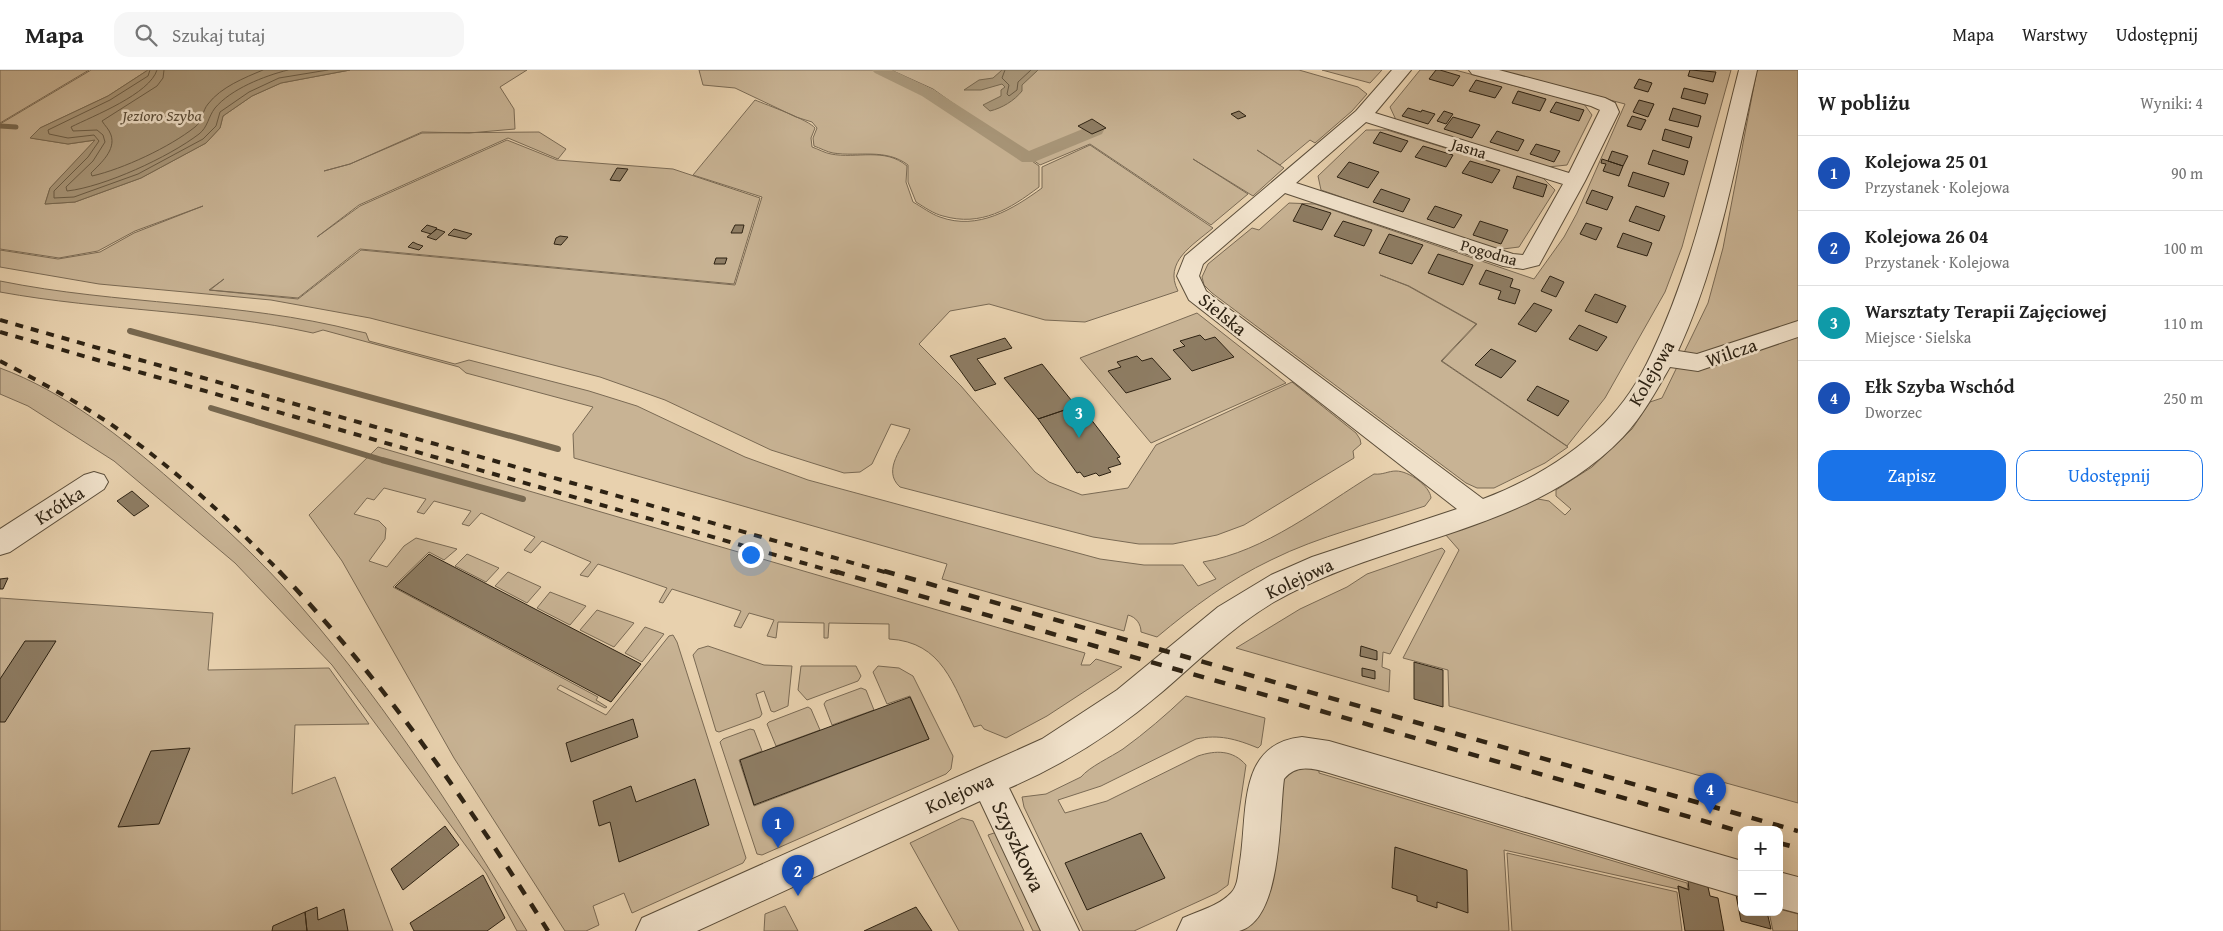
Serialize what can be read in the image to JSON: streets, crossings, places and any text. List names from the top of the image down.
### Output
{
  "streets": {
    "street": [
      "Jasna",
      "Pogodna",
      "Sielska",
      "Wilcza",
      "Kolejowa",
      "Krótka",
      "Szyszkowa"
    ]
  },
  "crossings": [
    ["Jasna", "Pogodna"],
    ["Jasna", "Sielska"],
    ["Pogodna", "Sielska"],
    ["Sielska", "Kolejowa"],
    ["Wilcza", "Kolejowa"],
    ["Kolejowa", "Szyszkowa"]
  ],
  "water": ["Jezioro Szyba"],
  "page": {
    "header": "Mapa",
    "search": "Szukaj tutaj",
    "nav": ["Mapa", "Warstwy", "Udostępnij"],
    "heading": ["W pobliżu", "Wyniki: 4"],
    "list": [
      {
        "mark": "1",
        "name": "Kolejowa 25 01",
        "note": "Przystanek · Kolejowa",
        "value": "90 m"
      },
      {
        "mark": "2",
        "name": "Kolejowa 26 04",
        "note": "Przystanek · Kolejowa",
        "value": "100 m"
      },
      {
        "mark": "3",
        "name": "Warsztaty Terapii Zajęciowej",
        "note": "Miejsce · Sielska",
        "value": "110 m"
      },
      {
        "mark": "4",
        "name": "Ełk Szyba Wschód",
        "note": "Dworzec",
        "value": "250 m"
      }
    ],
    "pins": [
      "3",
      "4",
      "1",
      "2"
    ],
    "buttons": ["Zapisz", "Udostępnij"],
    "map_buttons": ["+", "−"]
  }
}
